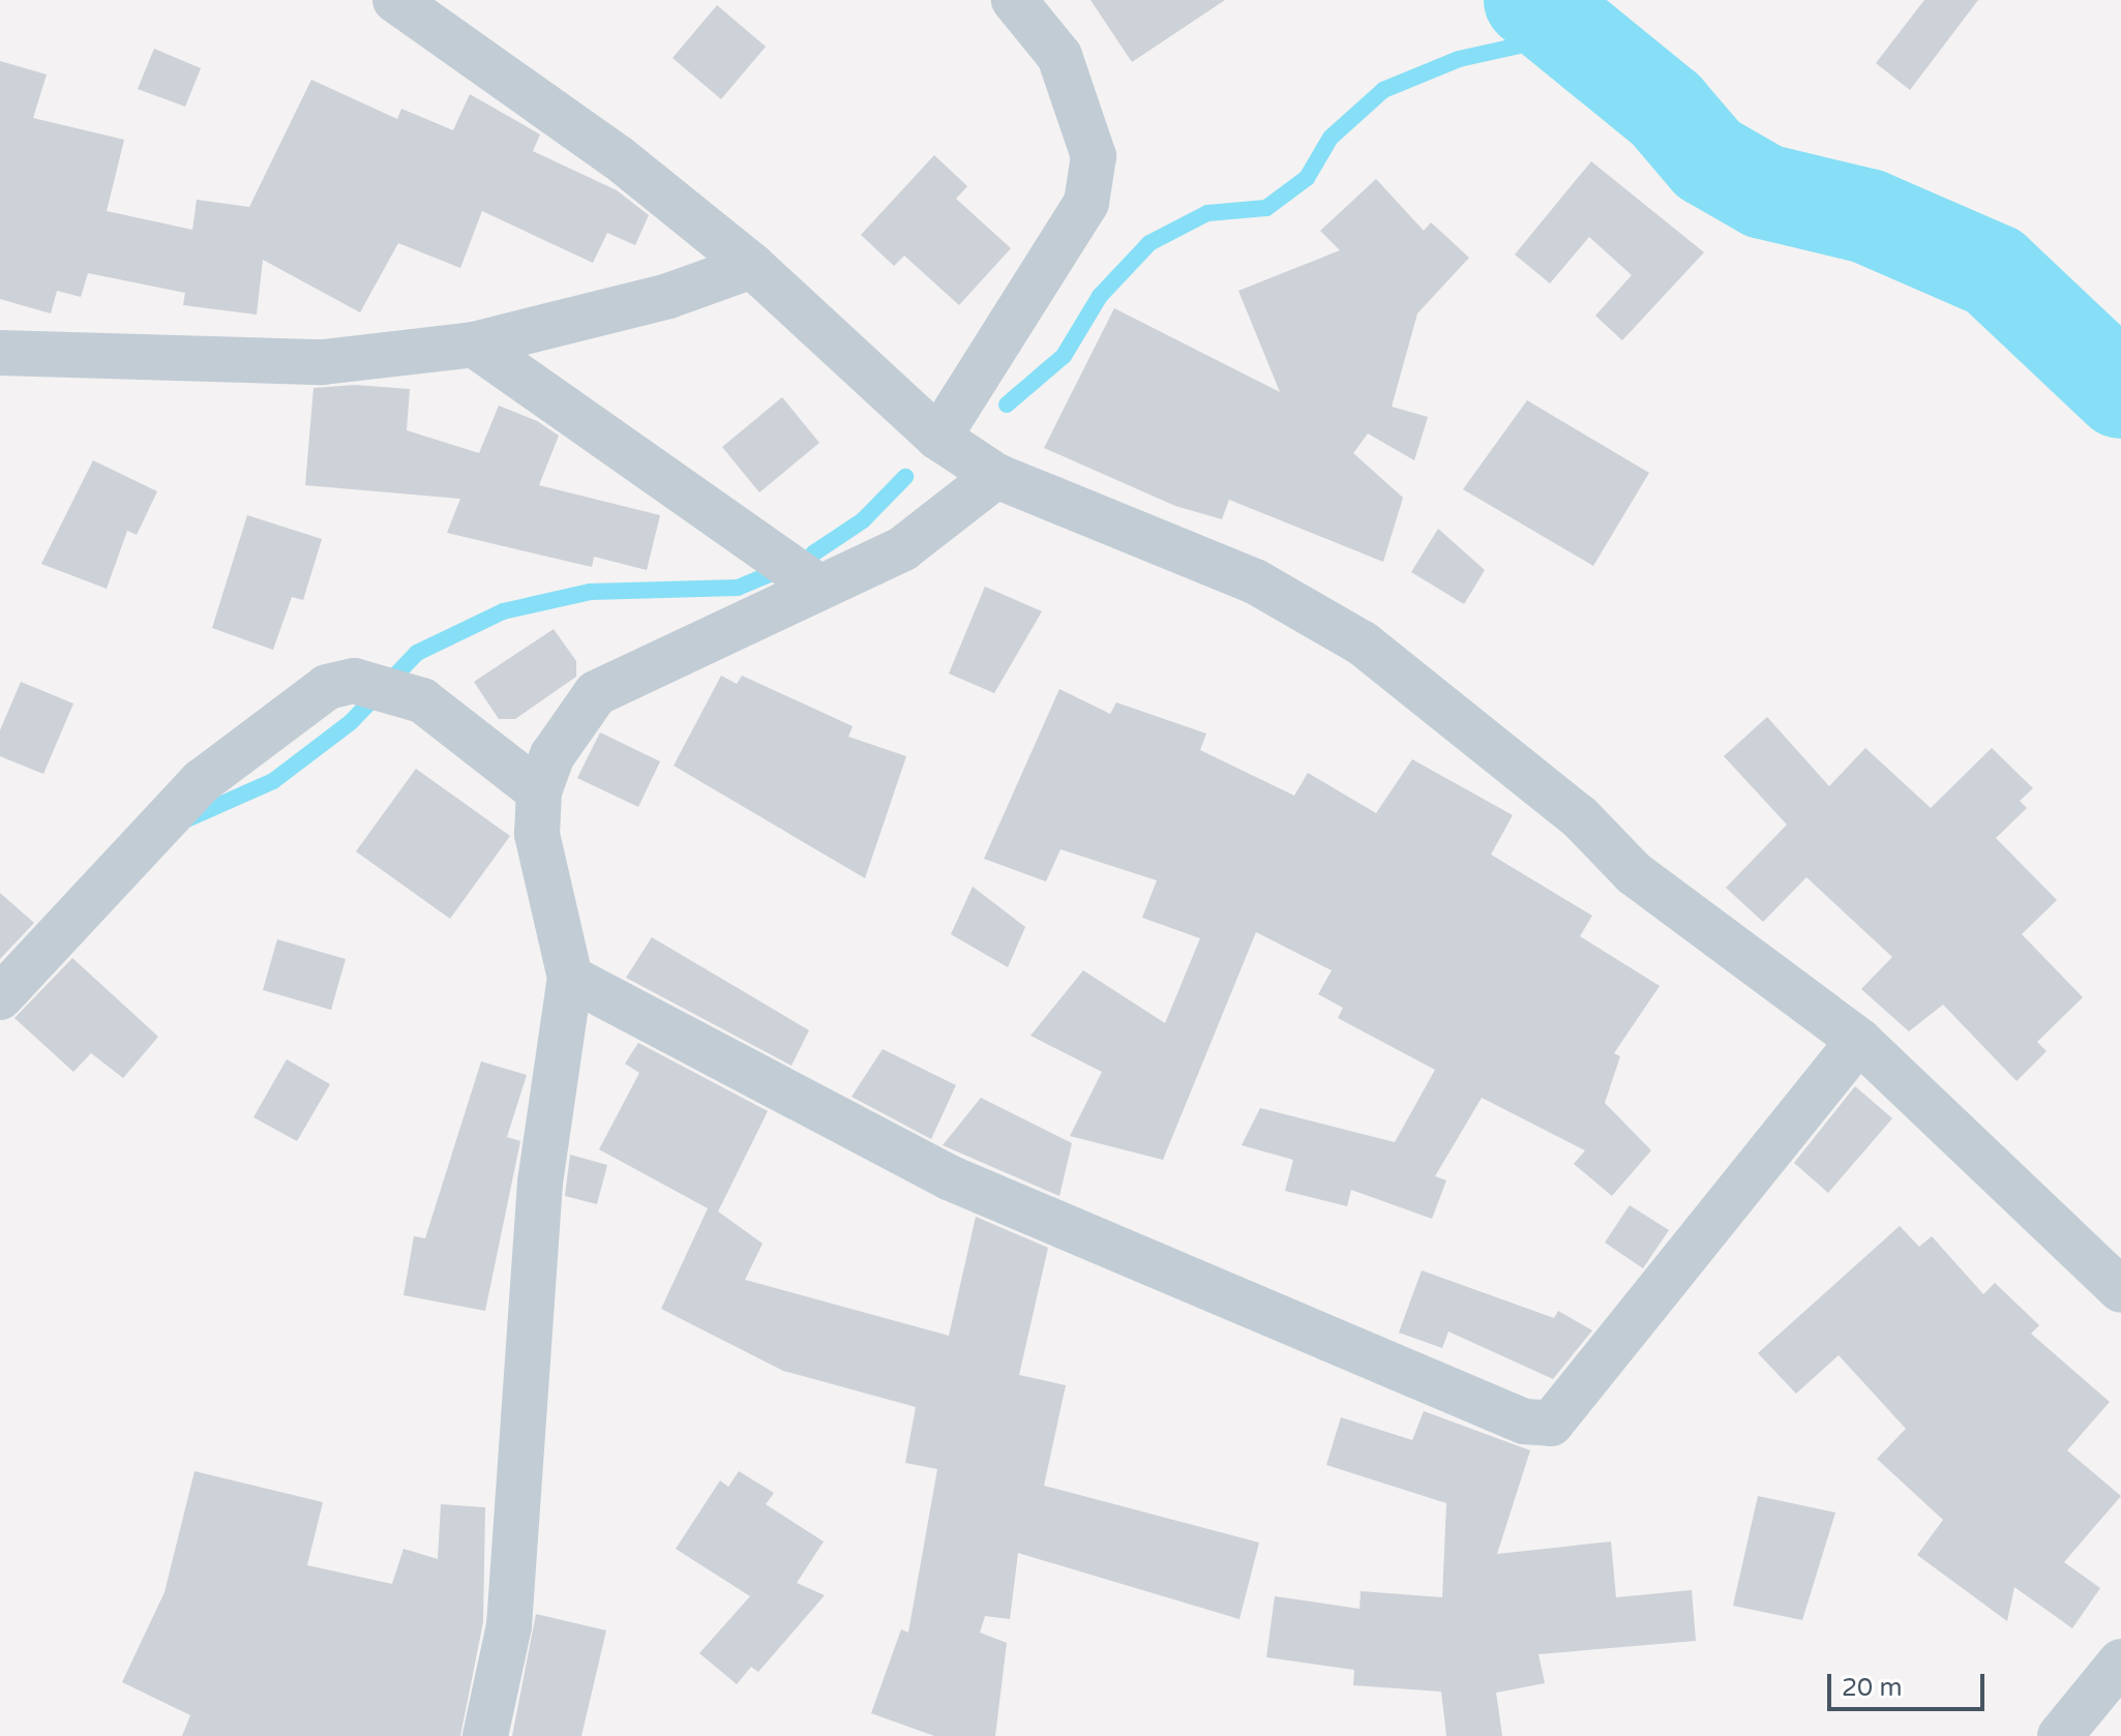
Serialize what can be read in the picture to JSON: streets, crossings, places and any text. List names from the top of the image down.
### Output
{
  "scale_bar": "20 m"
}
